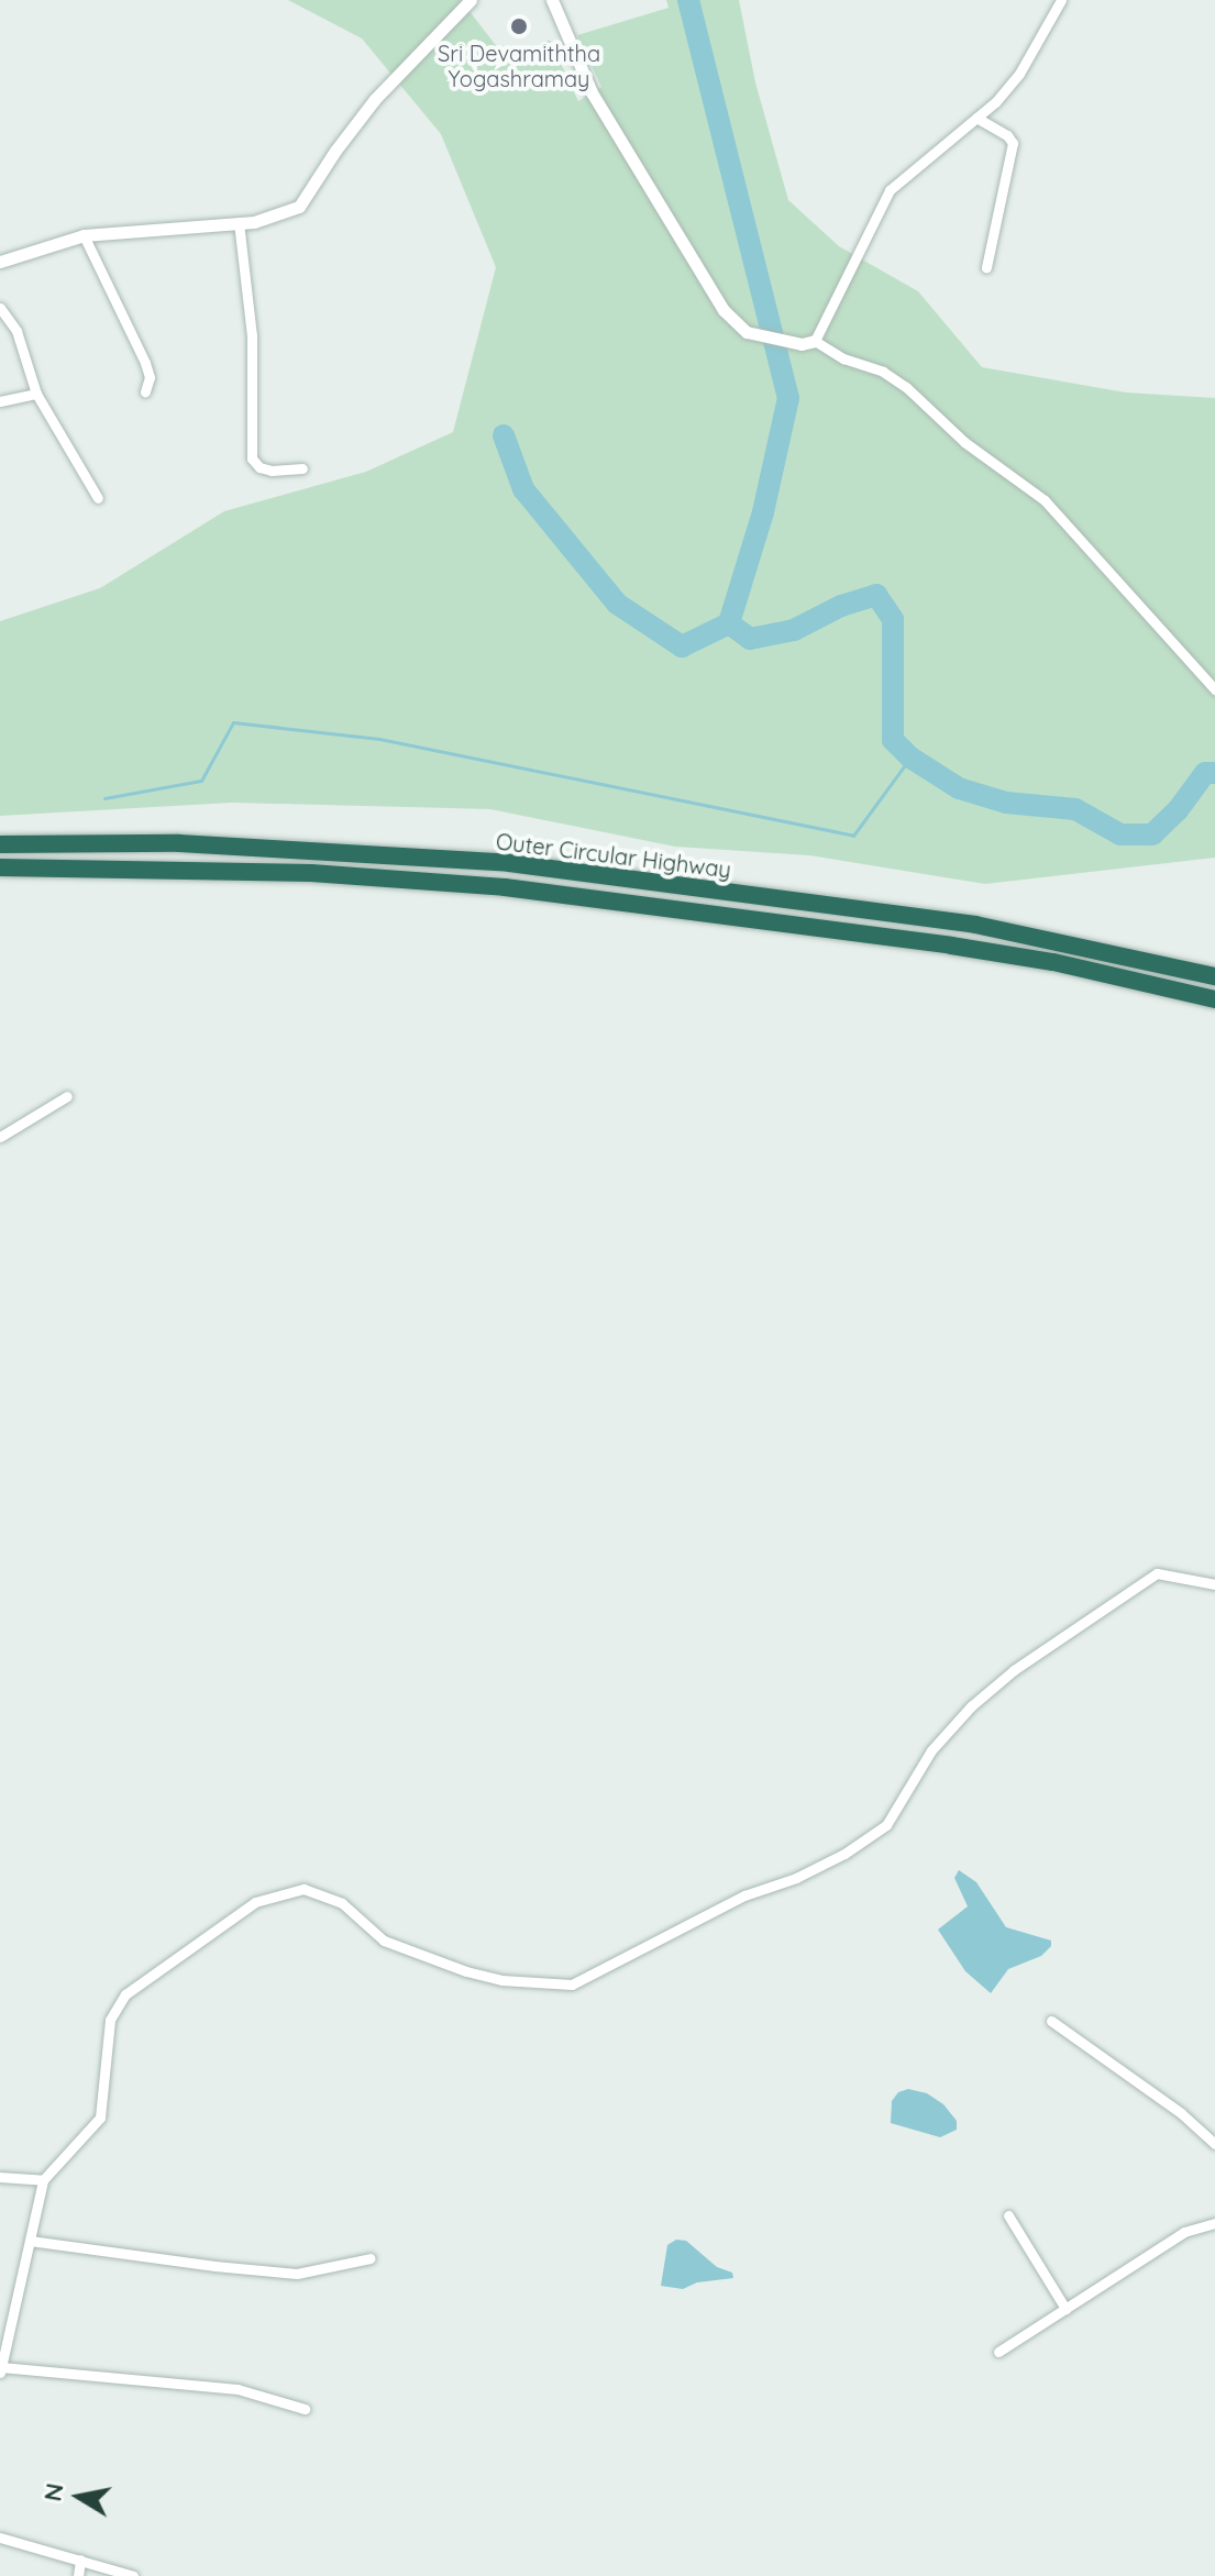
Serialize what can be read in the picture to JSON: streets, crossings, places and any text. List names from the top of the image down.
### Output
{
  "streets": {
    "highway": ["Outer Circular Highway"]
  },
  "places": ["Sri Devamiththa Yogashramay"],
  "north": "left"
}
